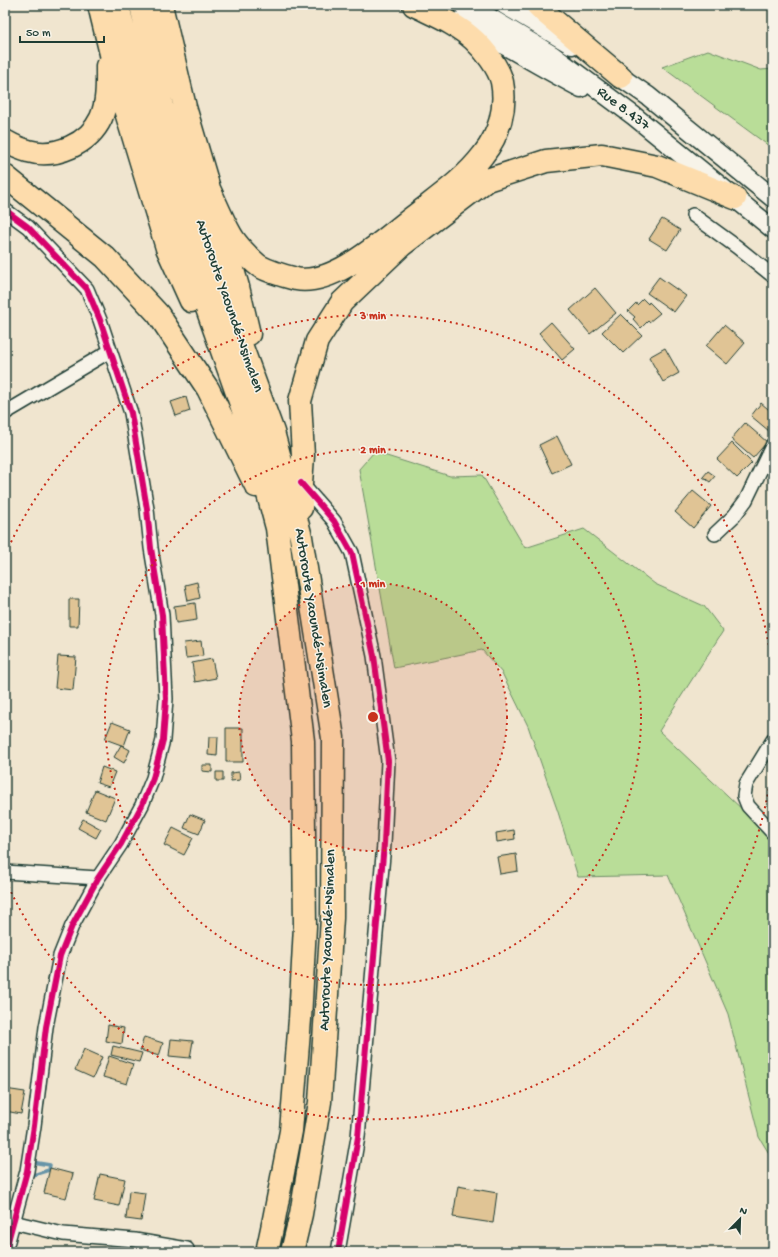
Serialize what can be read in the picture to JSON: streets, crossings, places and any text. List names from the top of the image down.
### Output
{
  "streets": {
    "highway": ["Autoroute Yaoundé-Nsimalen"],
    "main road": ["Rue 8.437"]
  },
  "scale_bar": "50 m",
  "north": "top right",
  "rings": ["3 min", "2 min", "1 min"]
}
